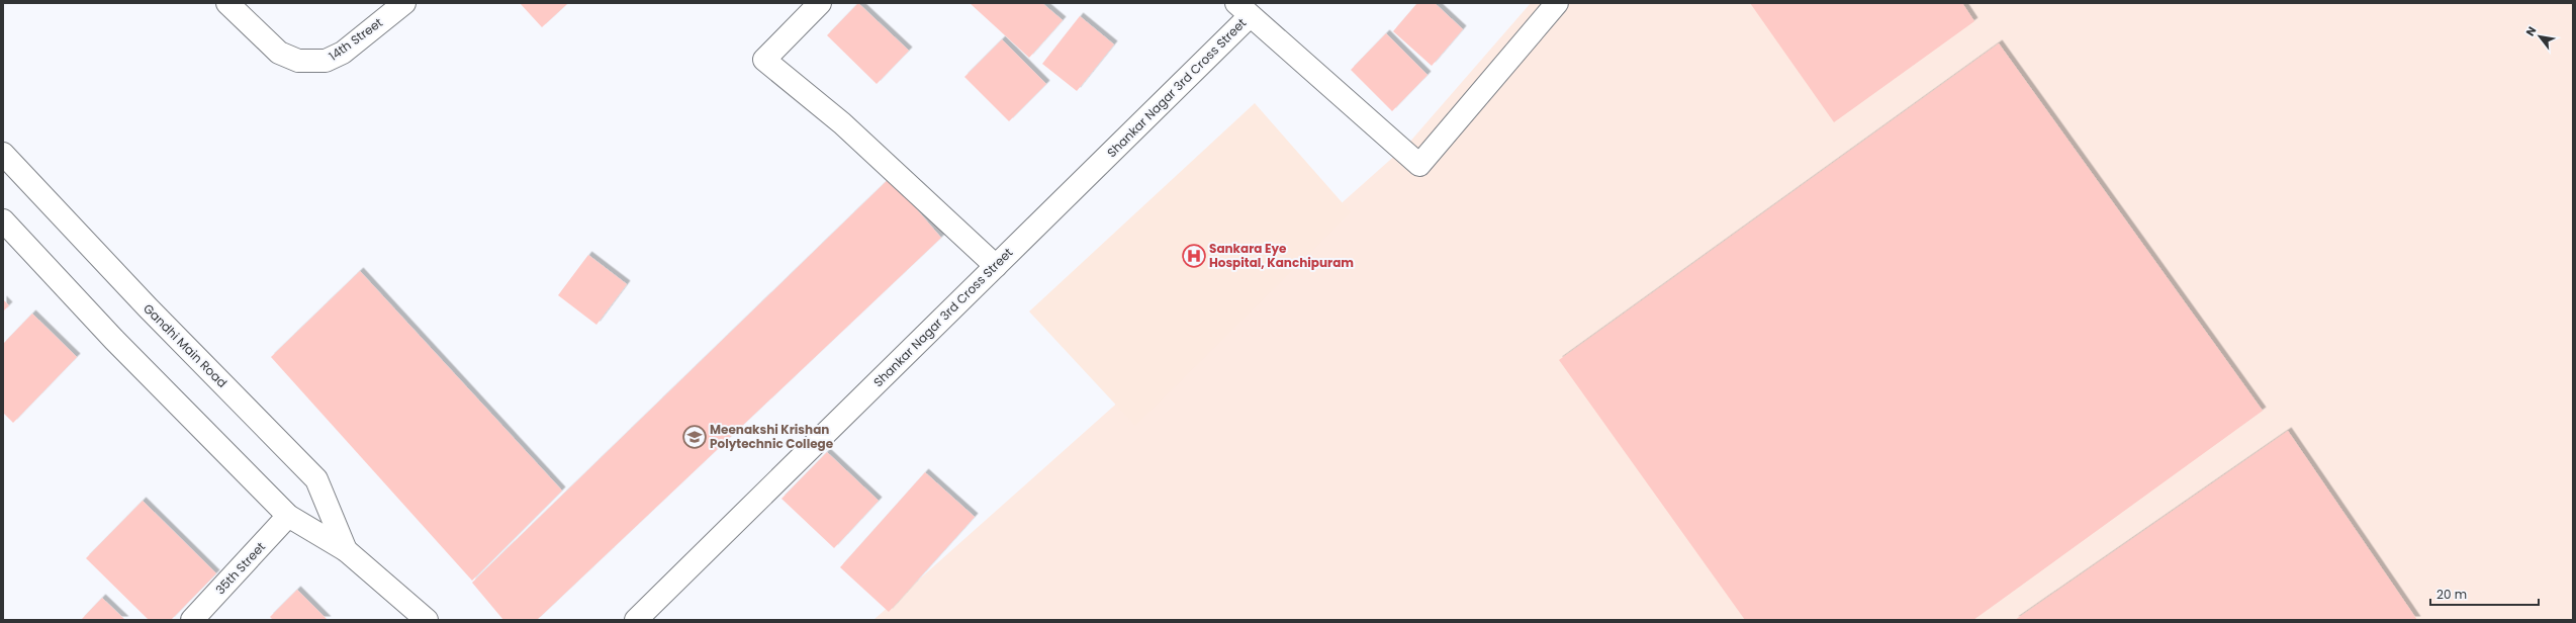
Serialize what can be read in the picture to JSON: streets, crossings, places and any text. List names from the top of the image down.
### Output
{
  "streets": {
    "street": [
      "14th Street",
      "Shankar Nagar 3rd Cross Street",
      "Gandhi Main Road",
      "35th Street"
    ]
  },
  "crossings": [
    ["Gandhi Main Road", "35th Street"]
  ],
  "places": {
    "hospital": ["Sankara Eye Hospital, Kanchipuram"],
    "school or university": ["Meenakshi Krishan Polytechnic College"]
  },
  "scale_bar": "20 m",
  "north": "top left"
}
